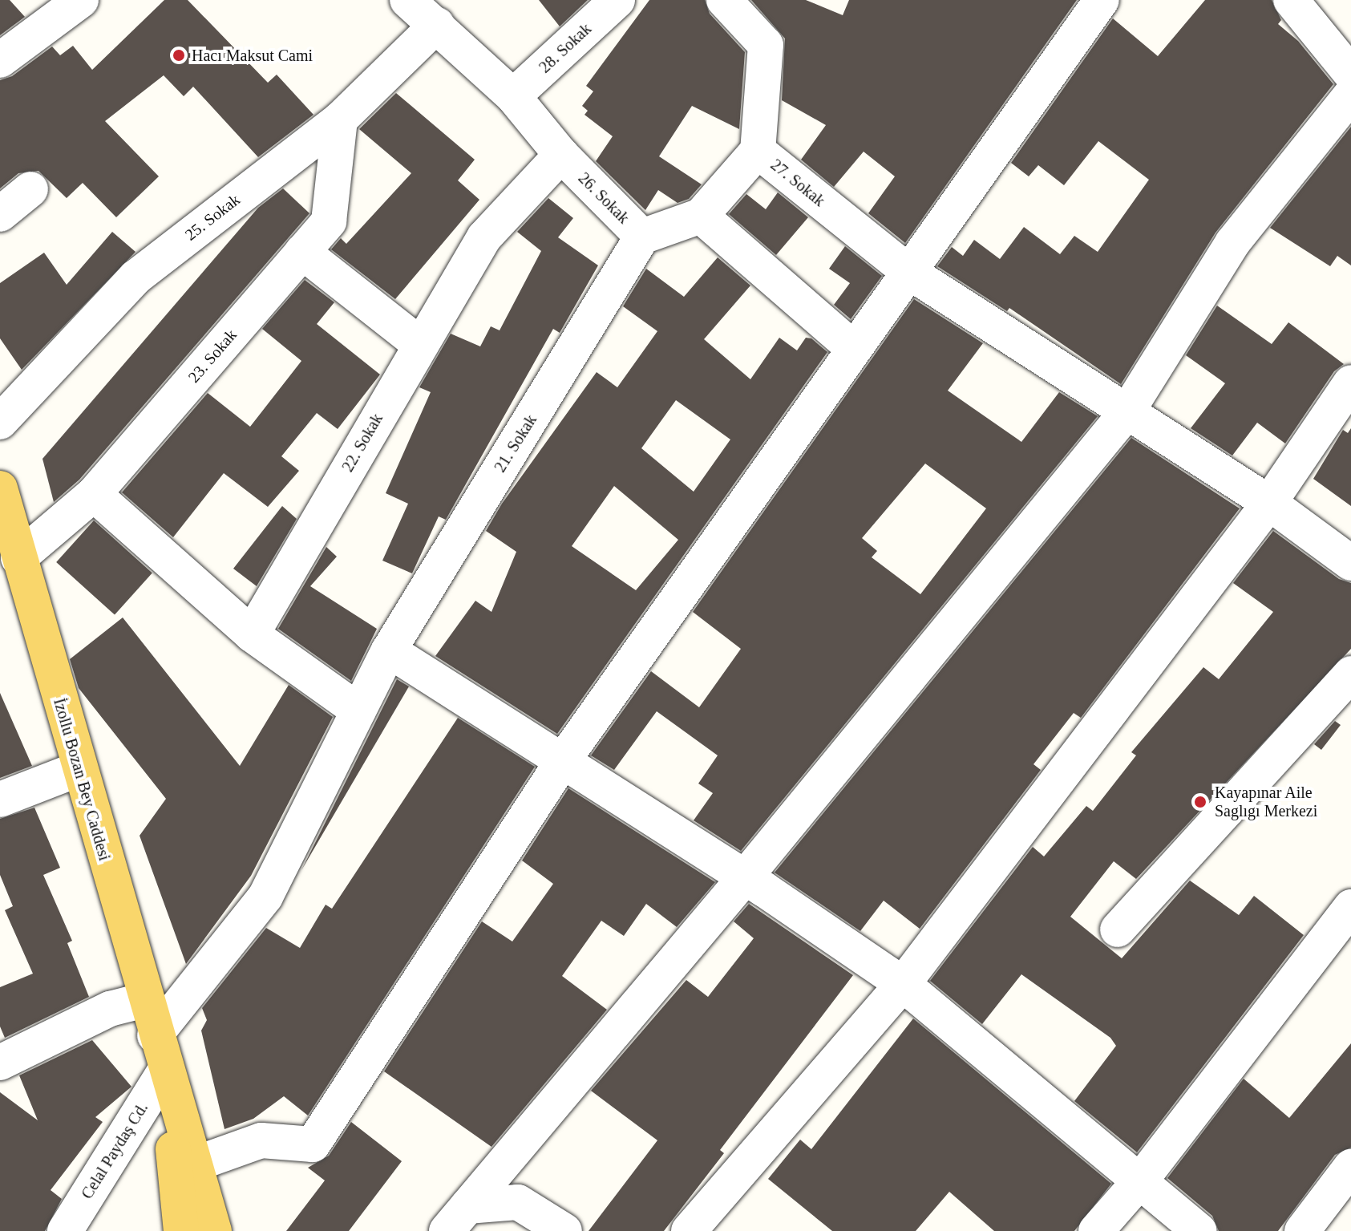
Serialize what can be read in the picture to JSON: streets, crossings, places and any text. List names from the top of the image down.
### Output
{
  "streets": {
    "main road": ["İzollu Bozan Bey Caddesi"],
    "street": [
      "28. Sokak",
      "27. Sokak",
      "26. Sokak",
      "25. Sokak",
      "23. Sokak",
      "22. Sokak",
      "21. Sokak",
      "Celal Paydaş Cd."
    ]
  },
  "crossings": [
    ["28. Sokak", "26. Sokak"],
    ["26. Sokak", "25. Sokak"],
    ["26. Sokak", "22. Sokak"],
    ["26. Sokak", "21. Sokak"],
    ["25. Sokak", "23. Sokak"],
    ["23. Sokak", "İzollu Bozan Bey Caddesi"],
    ["21. Sokak", "İzollu Bozan Bey Caddesi"],
    ["İzollu Bozan Bey Caddesi", "Celal Paydaş Cd."]
  ],
  "places": ["Hacı Maksut Cami", "Kayapınar Aile Saglıgı Merkezi"]
}
